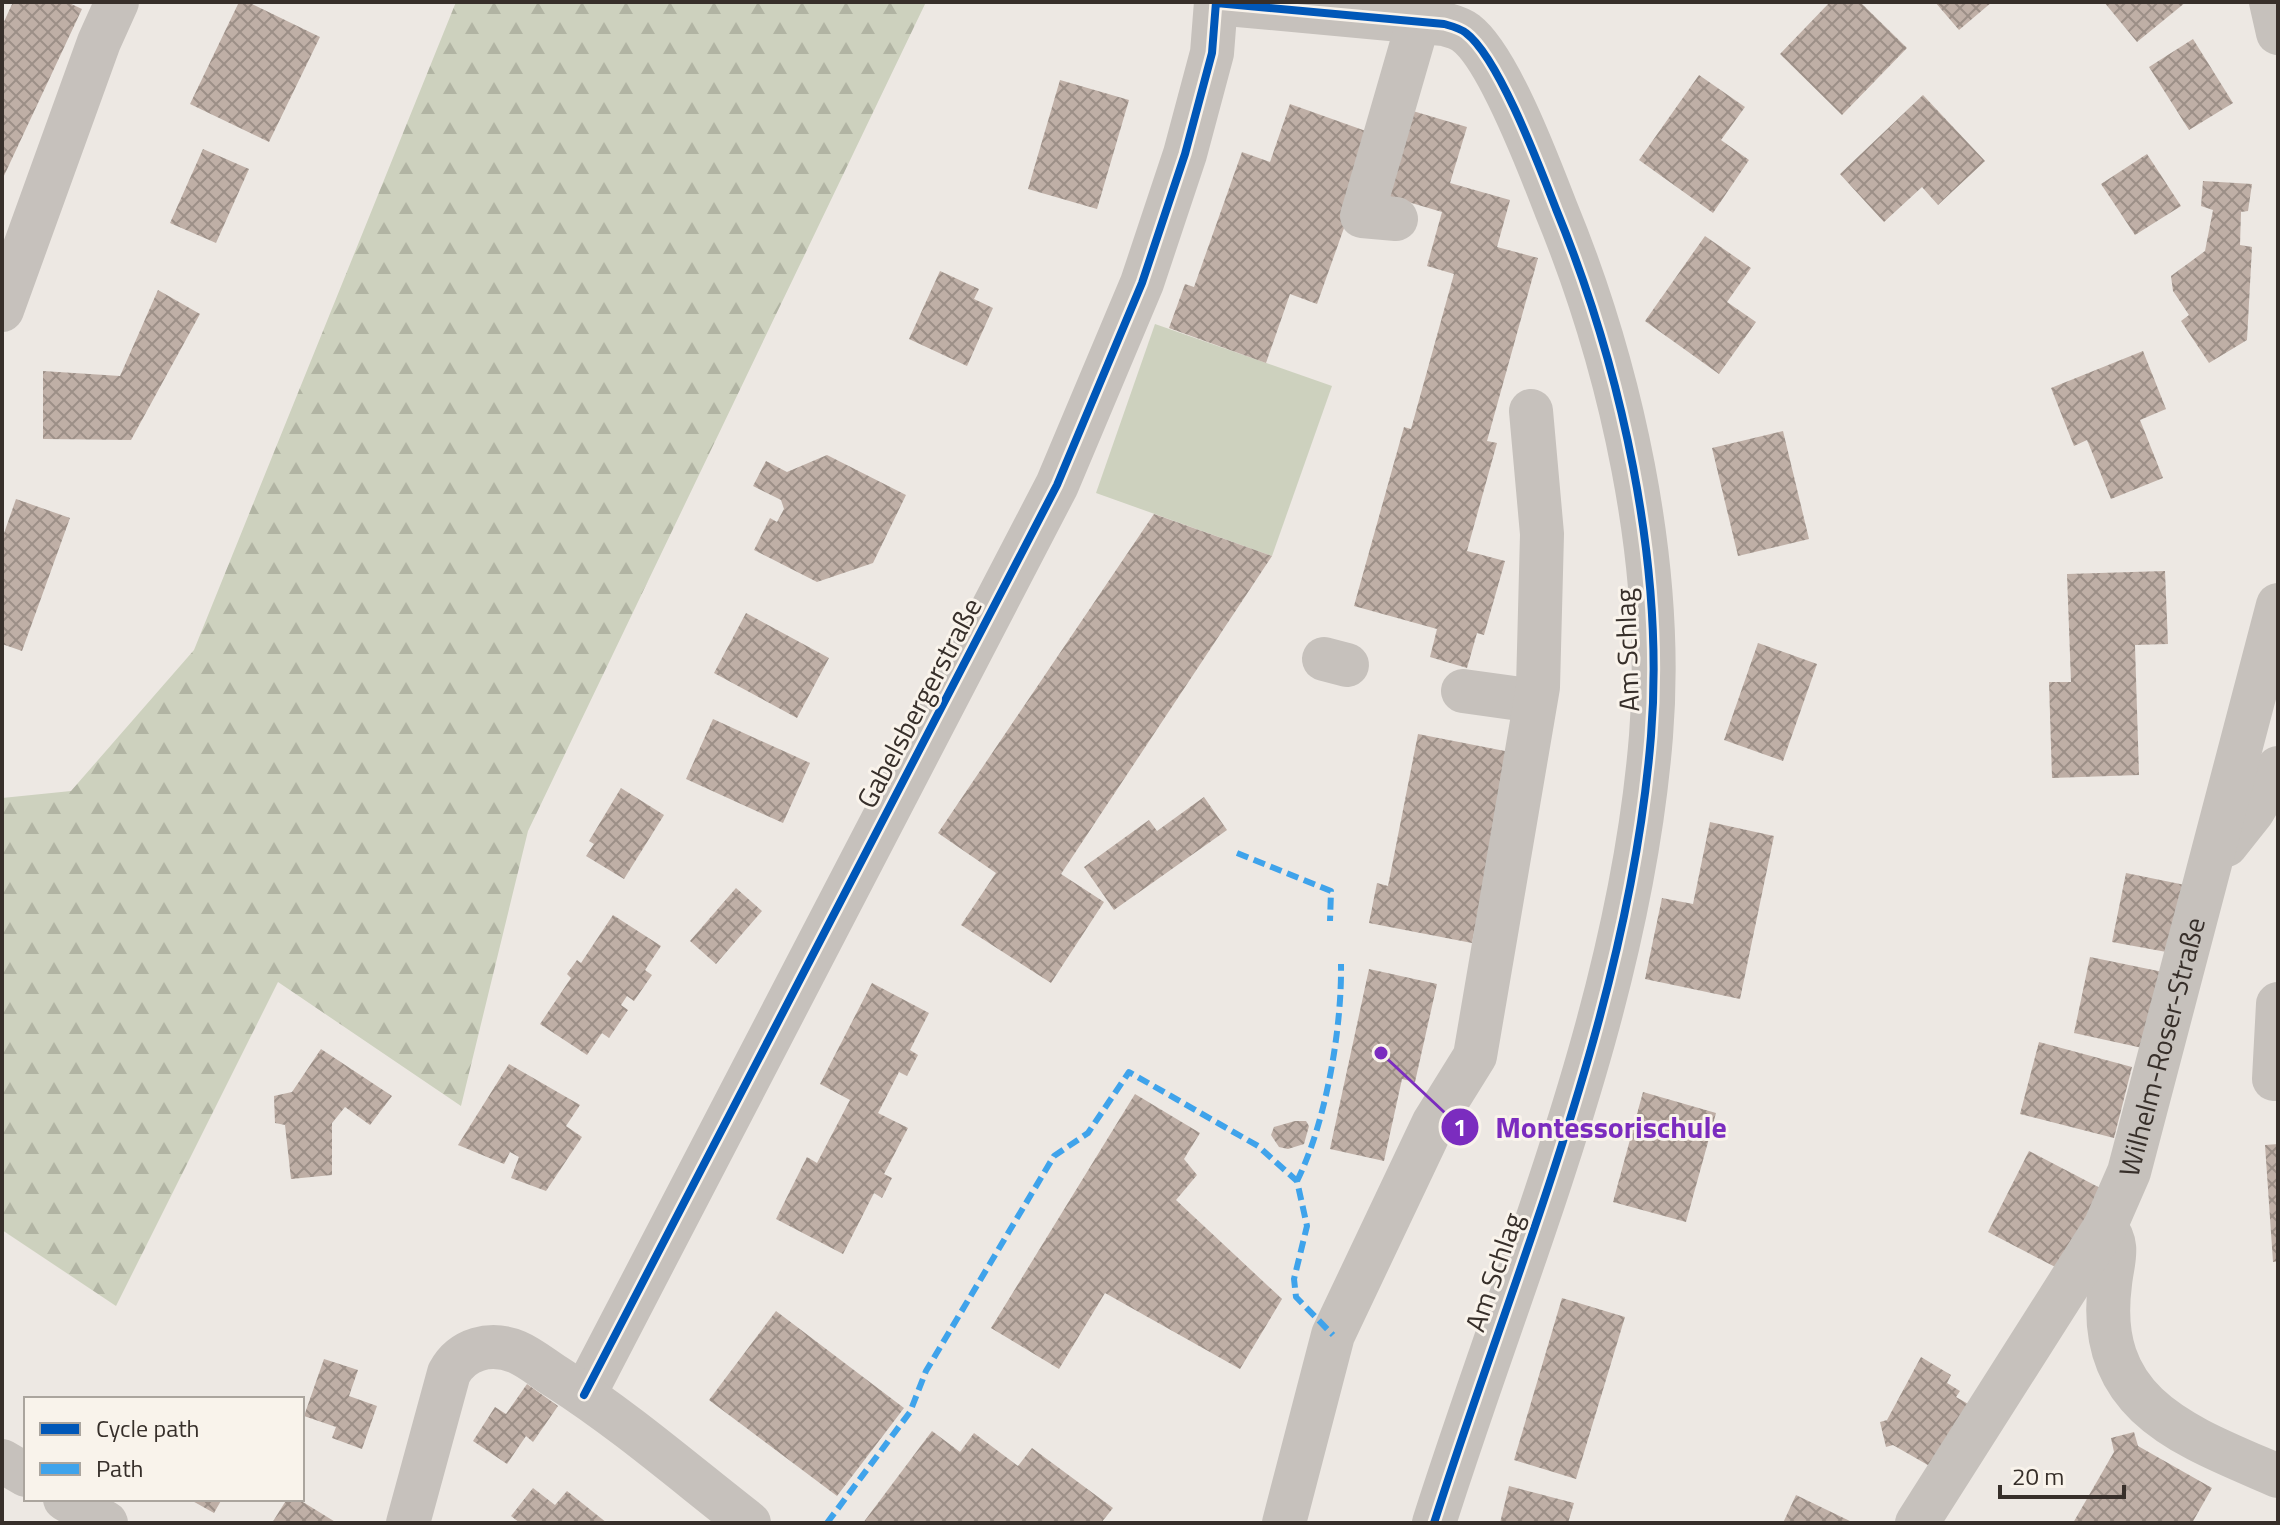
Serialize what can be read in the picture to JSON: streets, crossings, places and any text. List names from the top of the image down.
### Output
{
  "streets": {
    "street": ["Am Schlag", "Gabelsbergerstraße", "Wilhelm-Roser-Straße"]
  },
  "crossings": [
    ["Am Schlag", "Gabelsbergerstraße"]
  ],
  "places": ["Montessorischule"],
  "legend": ["Cycle path", "Path"],
  "scale_bar": "20 m"
}
